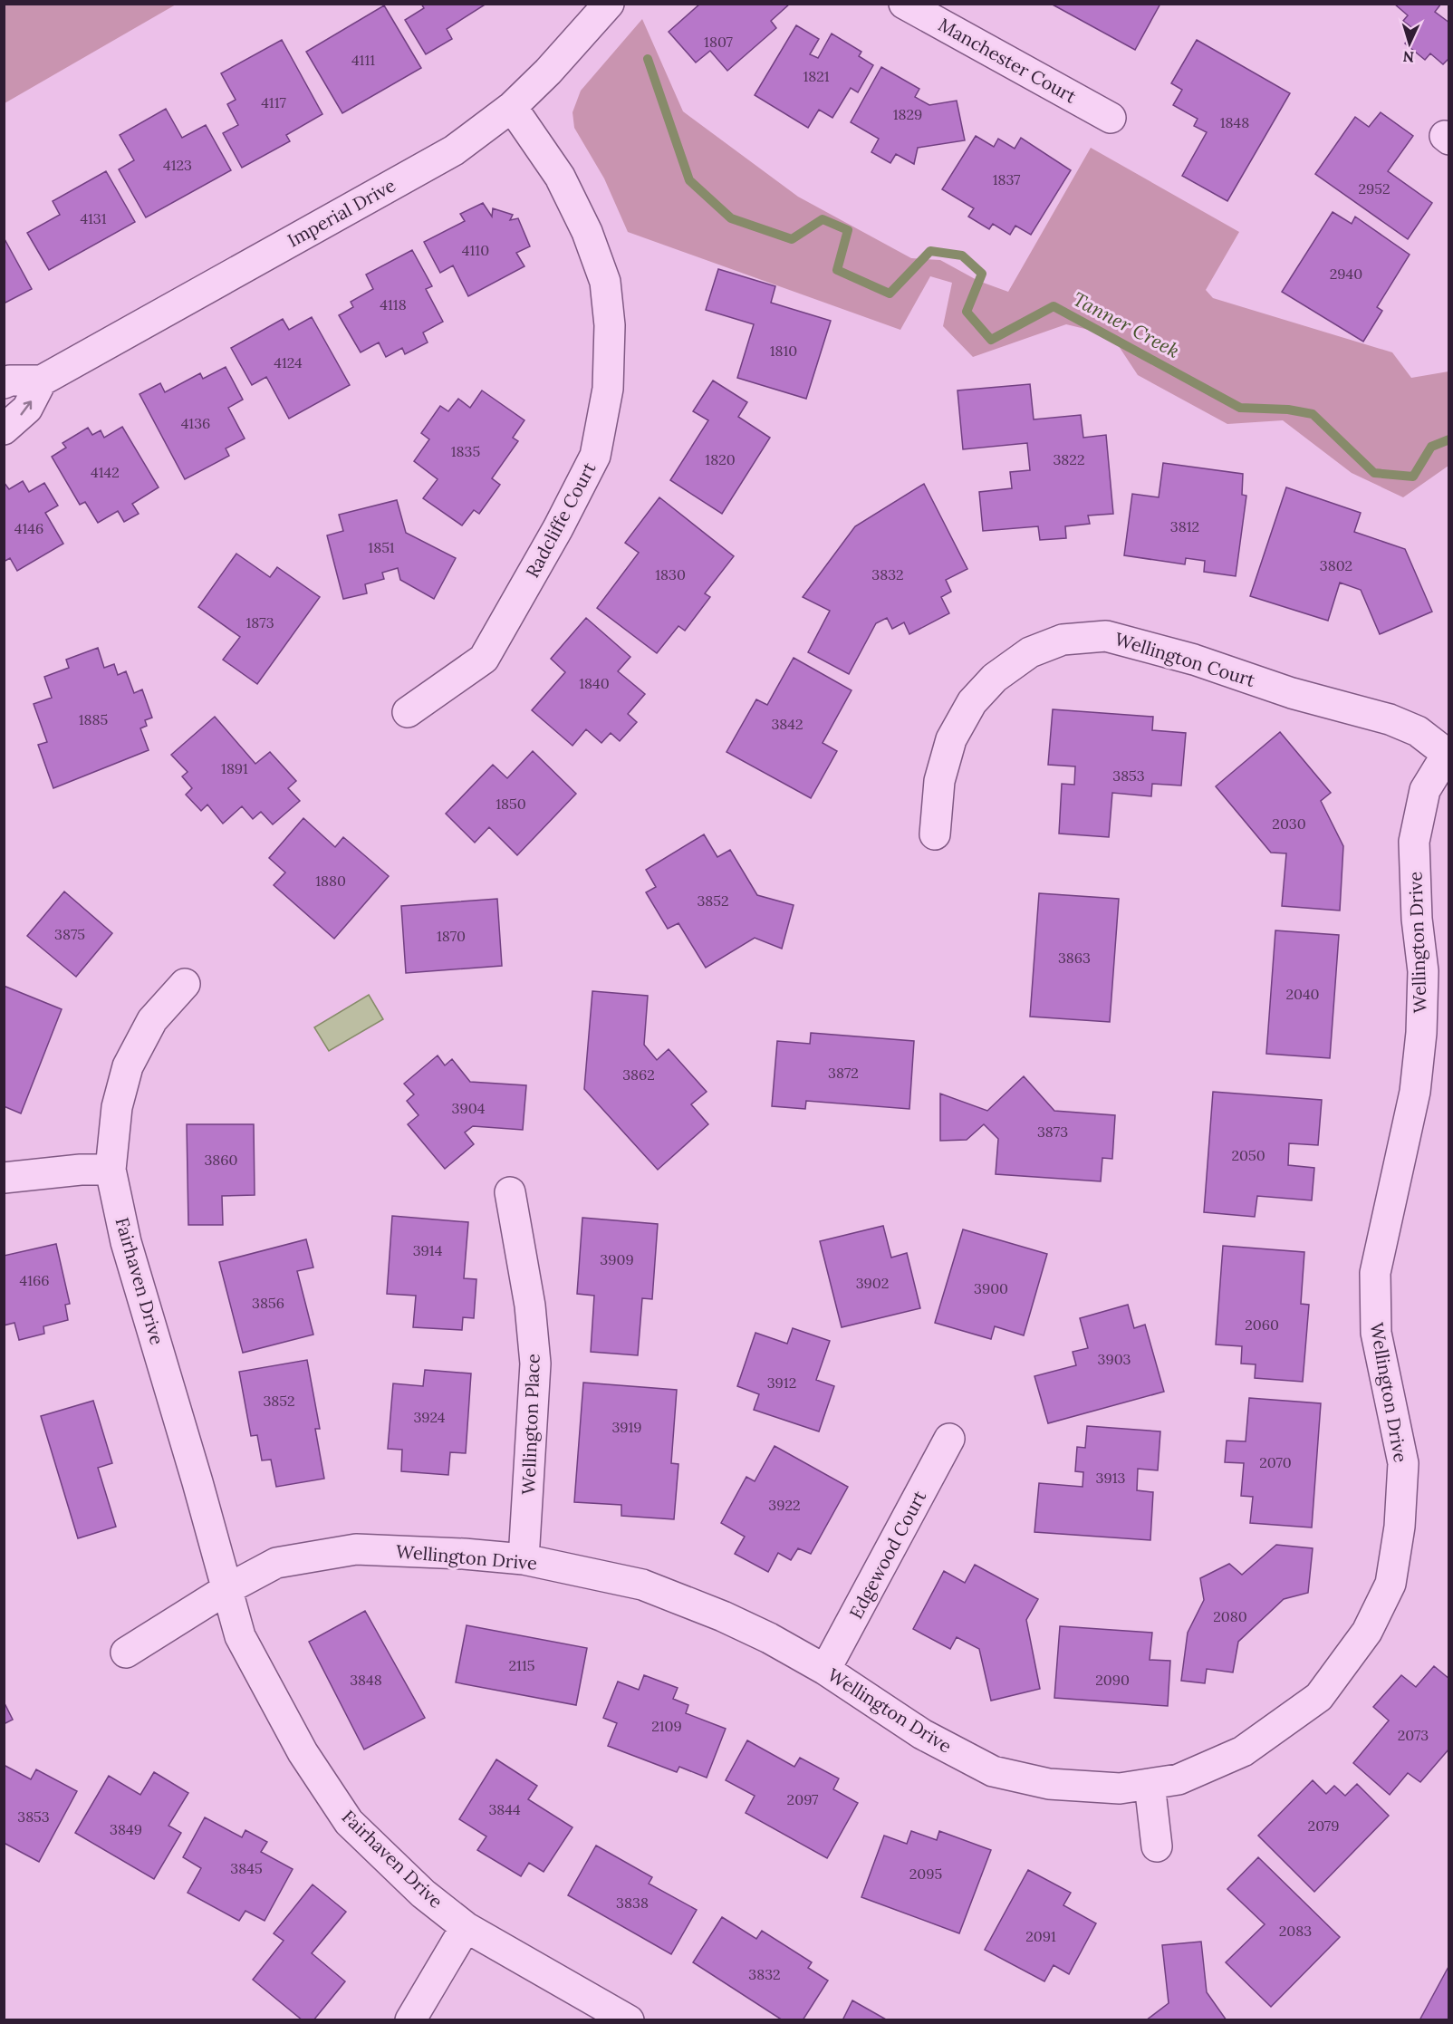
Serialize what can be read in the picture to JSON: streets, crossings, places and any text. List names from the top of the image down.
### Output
{
  "streets": {
    "street": [
      "Manchester Court",
      "Imperial Drive",
      "Radcliffe Court",
      "Wellington Court",
      "Wellington Drive",
      "Fairhaven Drive",
      "Wellington Place",
      "Edgewood Court"
    ]
  },
  "crossings": [
    ["Imperial Drive", "Radcliffe Court"],
    ["Wellington Court", "Wellington Drive"],
    ["Wellington Drive", "Fairhaven Drive"],
    ["Wellington Drive", "Wellington Place"],
    ["Wellington Drive", "Edgewood Court"]
  ],
  "water": ["Tanner Creek"],
  "house_numbers": [
    "1807",
    "4111",
    "1821",
    "4117",
    "1829",
    "1848",
    "4123",
    "1837",
    "2952",
    "4131",
    "4110",
    "2940",
    "4118",
    "1810",
    "4124",
    "4136",
    "1835",
    "1820",
    "3822",
    "4142",
    "3812",
    "4146",
    "1851",
    "3802",
    "1830",
    "3832",
    "1873",
    "1840",
    "1885",
    "3842",
    "1891",
    "3853",
    "1850",
    "2030",
    "1880",
    "3852",
    "3875",
    "1870",
    "3863",
    "2040",
    "3872",
    "3862",
    "3904",
    "3873",
    "2050",
    "3860",
    "3914",
    "3909",
    "4166",
    "3902",
    "3900",
    "3856",
    "2060",
    "3903",
    "3912",
    "3852",
    "3924",
    "3919",
    "2070",
    "3913",
    "3922",
    "2080",
    "2115",
    "3848",
    "2090",
    "2109",
    "2073",
    "2097",
    "3844",
    "3853",
    "2079",
    "3849",
    "3845",
    "2095",
    "3838",
    "2083",
    "2091",
    "3832"
  ],
  "north": "bottom"
}
